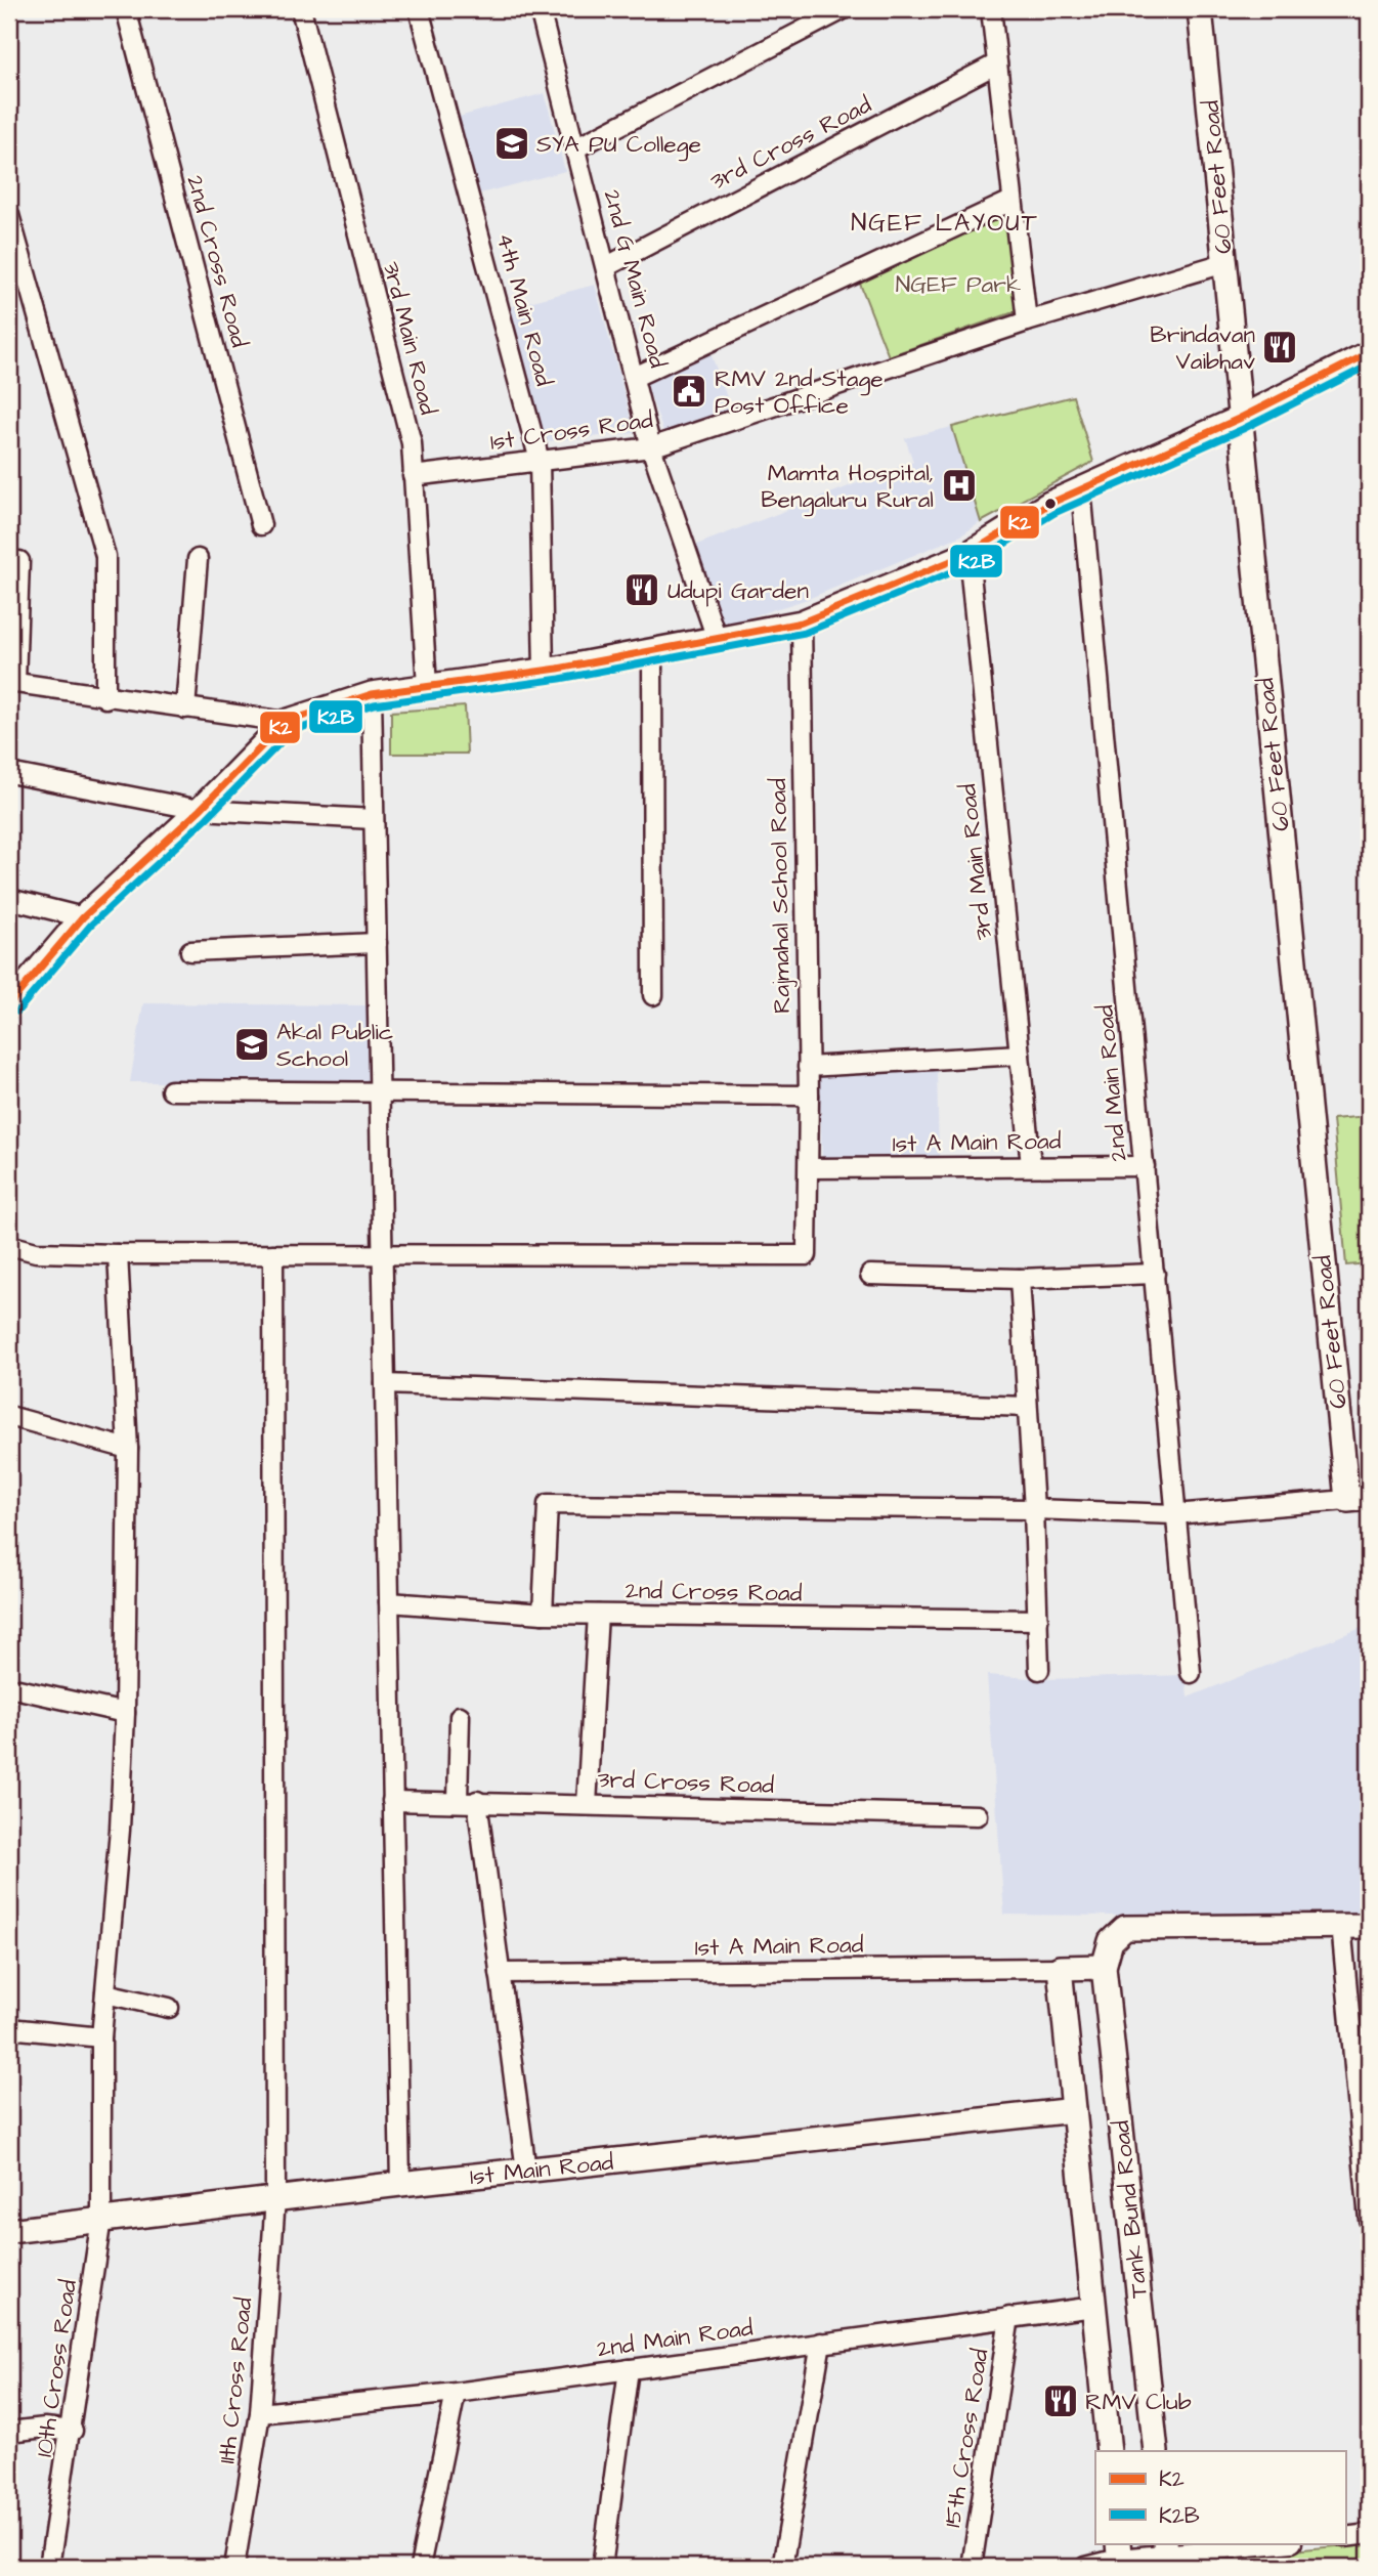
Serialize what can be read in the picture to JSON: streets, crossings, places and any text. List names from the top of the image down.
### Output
{
  "streets": {
    "street": [
      "3rd Cross Road",
      "60 Feet Road",
      "2nd Cross Road",
      "2nd G Main Road",
      "4th Main Road",
      "3rd Main Road",
      "1st Cross Road",
      "Rajmahal School Road",
      "2nd Main Road",
      "1st A Main Road",
      "1st Main Road",
      "Tank Bund Road",
      "10th Cross Road",
      "11th Cross Road",
      "15th Cross Road"
    ]
  },
  "crossings": [
    ["3rd Cross Road", "2nd G Main Road"],
    ["60 Feet Road", "1st Cross Road"],
    ["2nd G Main Road", "1st Cross Road"],
    ["4th Main Road", "1st Cross Road"],
    ["3rd Main Road", "1st Cross Road"],
    ["3rd Main Road", "1st A Main Road"],
    ["Rajmahal School Road", "1st A Main Road"],
    ["2nd Main Road", "1st A Main Road"],
    ["2nd Main Road", "Tank Bund Road"],
    ["2nd Main Road", "11th Cross Road"],
    ["2nd Main Road", "15th Cross Road"],
    ["1st A Main Road", "Tank Bund Road"],
    ["1st Main Road", "Tank Bund Road"],
    ["1st Main Road", "10th Cross Road"],
    ["1st Main Road", "11th Cross Road"]
  ],
  "districts": ["NGEF LAYOUT"],
  "parks": ["NGEF Park"],
  "places": {
    "school or university": ["SYA PU College", "Akal Public School"],
    "restaurant": ["Brindavan Vaibhav", "Udupi Garden", "RMV Club"],
    "public building": ["RMV 2nd Stage Post Office"],
    "hospital": ["Mamta Hospital, Bengaluru Rural"]
  },
  "lines": ["transit line K2", "transit line K2B"],
  "legend": ["K2", "K2B"]
}
